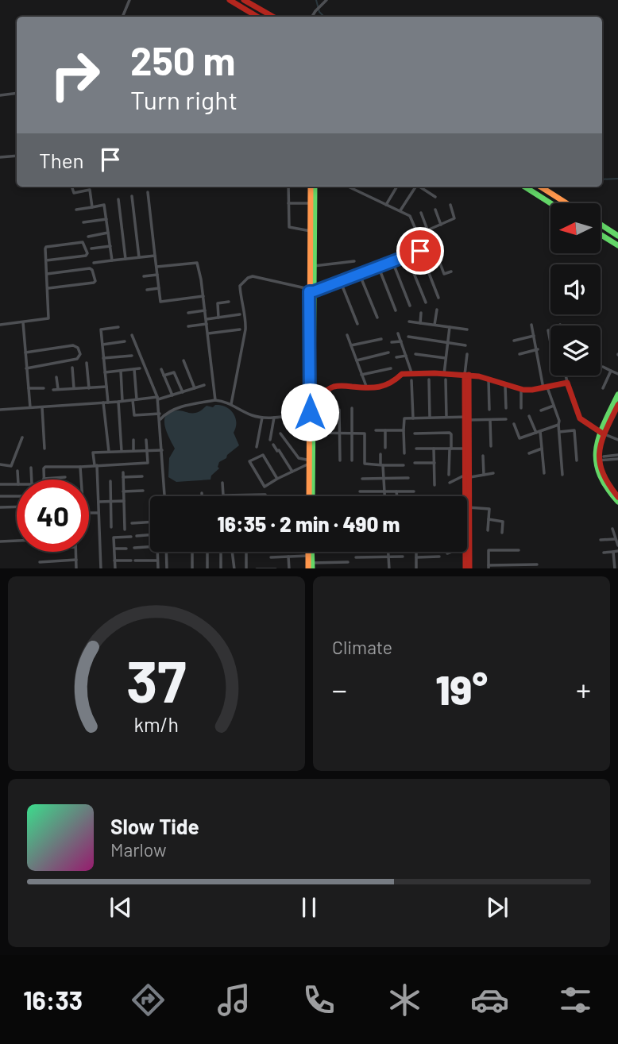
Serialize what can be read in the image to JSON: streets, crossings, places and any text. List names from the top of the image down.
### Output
{
  "north": "left",
  "page": {
    "turn": ["250 m", "Turn right"],
    "then": "Then",
    "limit": "40",
    "trip": "16:35 · 2 min · 490 m",
    "tile": "Climate",
    "heat": ["−", "19°", "+"],
    "song": ["Slow Tide", "Marlow"],
    "tabs": "16:33",
    "gauge": ["37", "km/h"]
  }
}
